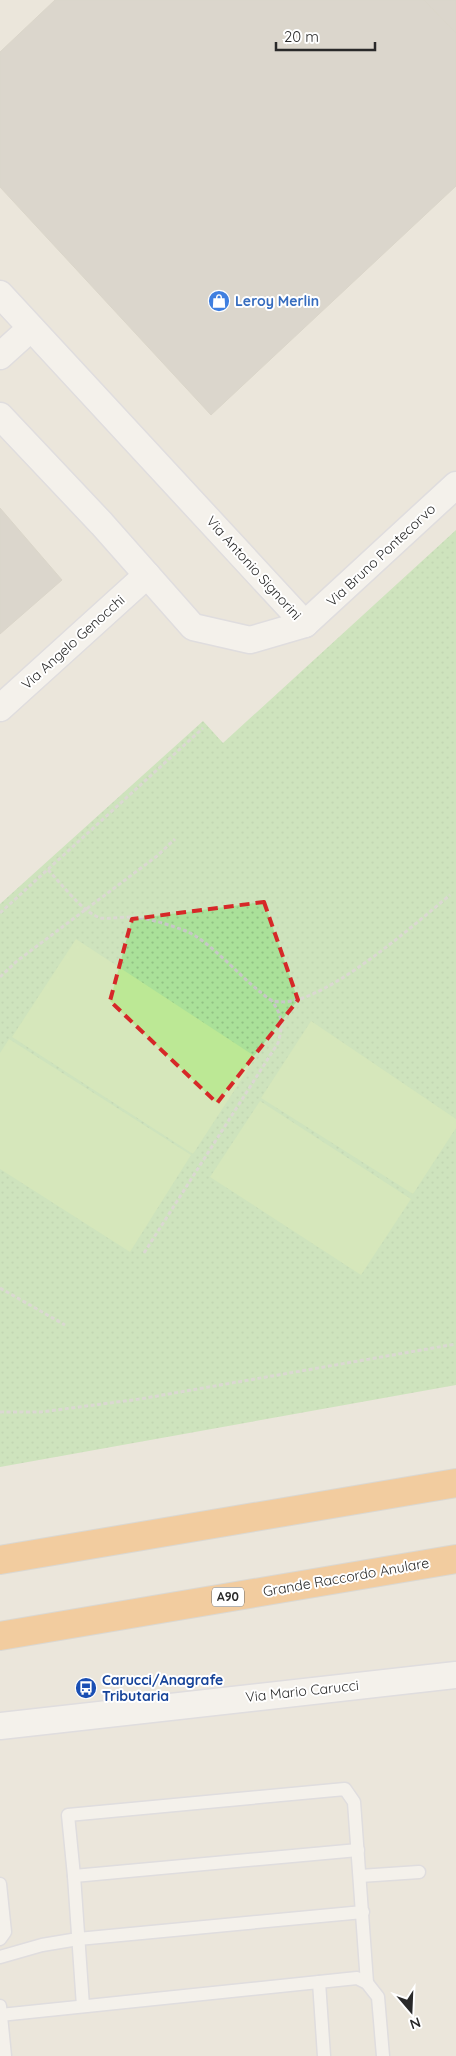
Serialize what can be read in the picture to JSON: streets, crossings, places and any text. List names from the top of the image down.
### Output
{
  "streets": {
    "highway": ["Grande Raccordo Anulare", "A90"],
    "street": [
      "Via Bruno Pontecorvo",
      "Via Antonio Signorini",
      "Via Angelo Genocchi",
      "Via Mario Carucci"
    ]
  },
  "crossings": [
    ["Via Bruno Pontecorvo", "Via Antonio Signorini"],
    ["Via Antonio Signorini", "Via Angelo Genocchi"]
  ],
  "places": {
    "shop": ["Leroy Merlin"],
    "bus stop": ["Carucci/Anagrafe Tributaria"]
  },
  "scale_bar": "20 m",
  "north": "bottom"
}
